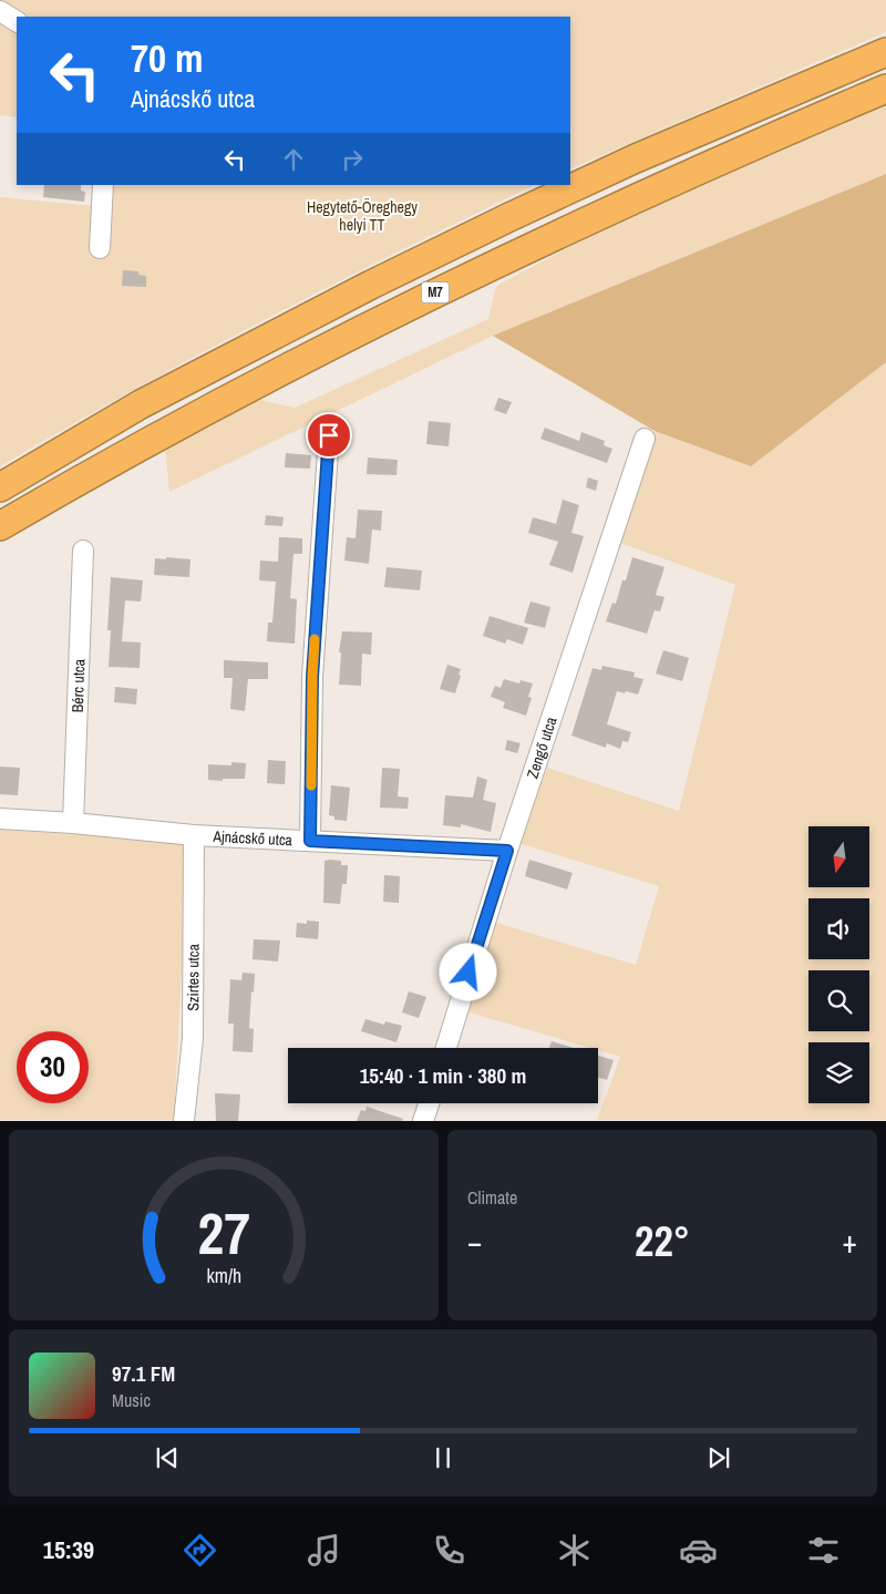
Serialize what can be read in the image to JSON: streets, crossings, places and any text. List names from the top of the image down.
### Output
{
  "streets": {
    "highway": ["M7"],
    "street": [
      "Bérc utca",
      "Zengő utca",
      "Ajnácskő utca",
      "Szirtes utca"
    ]
  },
  "crossings": [
    ["Bérc utca", "Ajnácskő utca"],
    ["Zengő utca", "Ajnácskő utca"],
    ["Ajnácskő utca", "Szirtes utca"]
  ],
  "parks": ["Hegytető-Öreghegy helyi TT"],
  "north": "bottom",
  "page": {
    "turn": ["70 m", "Ajnácskő utca"],
    "limit": "30",
    "trip": "15:40 · 1 min · 380 m",
    "tile": "Climate",
    "heat": ["−", "22°", "+"],
    "song": ["97.1 FM", "Music"],
    "tabs": "15:39",
    "gauge": ["27", "km/h"]
  }
}
